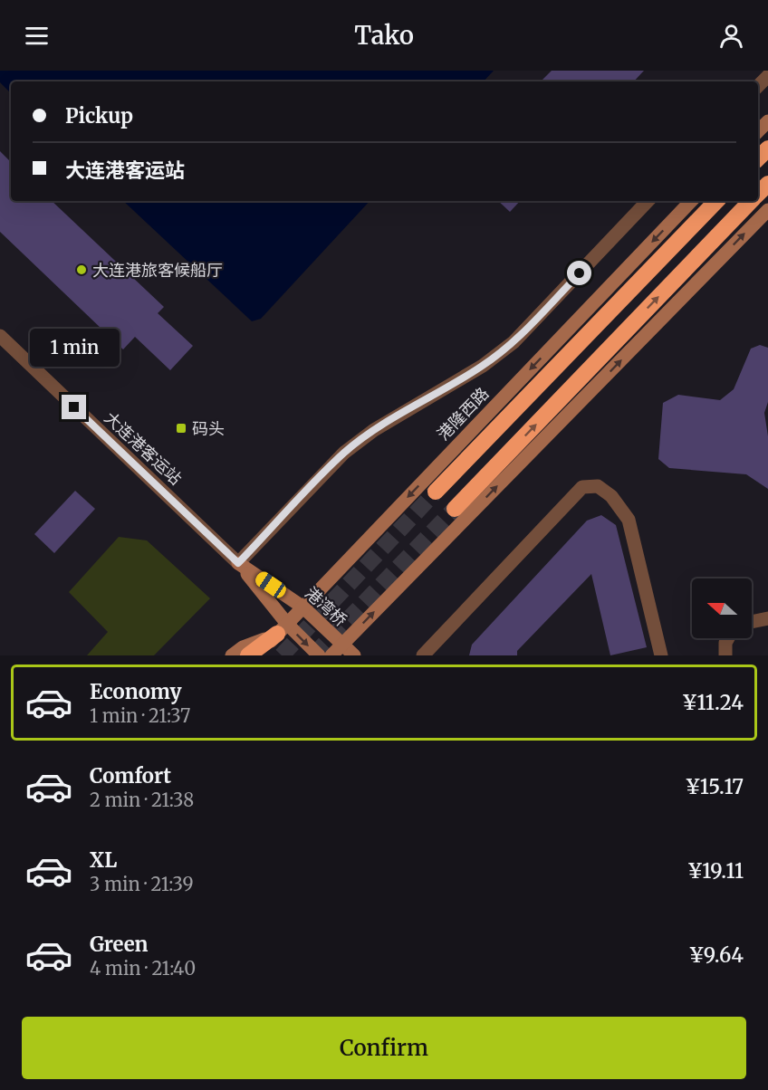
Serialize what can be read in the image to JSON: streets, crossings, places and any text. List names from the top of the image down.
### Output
{
  "streets": {
    "main road": ["港隆西路", "港湾桥"],
    "street": ["大连港客运站"]
  },
  "crossings": [
    ["港隆西路", "港湾桥"],
    ["大连港客运站", "港湾桥"]
  ],
  "places": {
    "other": ["大连港旅客候船厅"],
    "transit": ["码头"]
  },
  "north": "left",
  "page": {
    "header": "Tako",
    "banner": ["Pickup", "大连港客运站"],
    "bubble": "1 min",
    "list": [
      {
        "name": "Economy",
        "note": "1 min · 21:37",
        "value": "¥11.24"
      },
      {
        "name": "Comfort",
        "note": "2 min · 21:38",
        "value": "¥15.17"
      },
      {
        "name": "XL",
        "note": "3 min · 21:39",
        "value": "¥19.11"
      },
      {
        "name": "Green",
        "note": "4 min · 21:40",
        "value": "¥9.64"
      }
    ],
    "buttons": "Confirm"
  }
}
